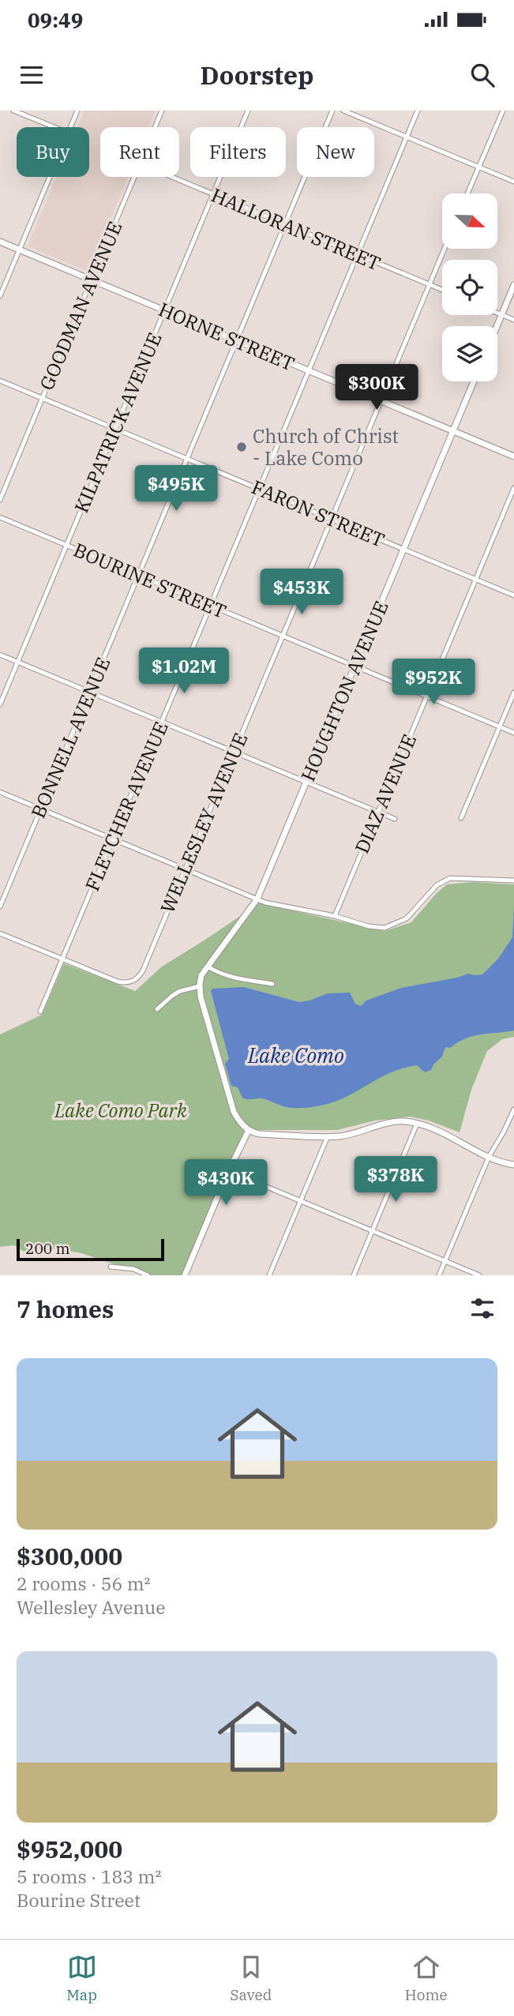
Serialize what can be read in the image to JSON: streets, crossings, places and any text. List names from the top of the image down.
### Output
{
  "streets": {
    "street": [
      "HALLORAN STREET",
      "GOODMAN AVENUE",
      "HORNE STREET",
      "KILPATRICK AVENUE",
      "FARON STREET",
      "BOURINE STREET",
      "HOUGHTON AVENUE",
      "BONNELL AVENUE",
      "DIAZ AVENUE",
      "FLETCHER AVENUE",
      "WELLESLEY AVENUE"
    ]
  },
  "crossings": [
    ["HALLORAN STREET", "KILPATRICK AVENUE"],
    ["HALLORAN STREET", "BONNELL AVENUE"],
    ["HALLORAN STREET", "FLETCHER AVENUE"],
    ["HALLORAN STREET", "WELLESLEY AVENUE"],
    ["GOODMAN AVENUE", "HORNE STREET"],
    ["GOODMAN AVENUE", "FARON STREET"],
    ["HORNE STREET", "KILPATRICK AVENUE"],
    ["HORNE STREET", "HOUGHTON AVENUE"],
    ["HORNE STREET", "BONNELL AVENUE"],
    ["HORNE STREET", "FLETCHER AVENUE"],
    ["HORNE STREET", "WELLESLEY AVENUE"],
    ["KILPATRICK AVENUE", "FARON STREET"],
    ["KILPATRICK AVENUE", "BOURINE STREET"],
    ["FARON STREET", "HOUGHTON AVENUE"],
    ["FARON STREET", "BONNELL AVENUE"],
    ["FARON STREET", "DIAZ AVENUE"],
    ["FARON STREET", "FLETCHER AVENUE"],
    ["FARON STREET", "WELLESLEY AVENUE"],
    ["BOURINE STREET", "HOUGHTON AVENUE"],
    ["BOURINE STREET", "BONNELL AVENUE"],
    ["BOURINE STREET", "DIAZ AVENUE"],
    ["BOURINE STREET", "FLETCHER AVENUE"],
    ["BOURINE STREET", "WELLESLEY AVENUE"],
    ["FLETCHER AVENUE", "WELLESLEY AVENUE"]
  ],
  "water": ["Lake Como"],
  "parks": ["Lake Como Park"],
  "places": ["Church of Christ - Lake Como"],
  "scale_bar": "200 m",
  "north": "right",
  "page": {
    "status": "09:49",
    "header": "Doorstep",
    "chip": [
      "Buy",
      "Rent",
      "Filters",
      "New"
    ],
    "price": [
      "$300K",
      "$495K",
      "$453K",
      "$1.02M",
      "$952K",
      "$378K",
      "$430K"
    ],
    "scale": "200 m",
    "heading": "7 homes",
    "list": [
      {
        "name": "$300,000",
        "note": "2 rooms · 56 m² · Wellesley Avenue"
      },
      {
        "name": "$952,000",
        "note": "5 rooms · 183 m² · Bourine Street"
      }
    ],
    "tabs": ["Map", "Saved", "Home"]
  }
}
